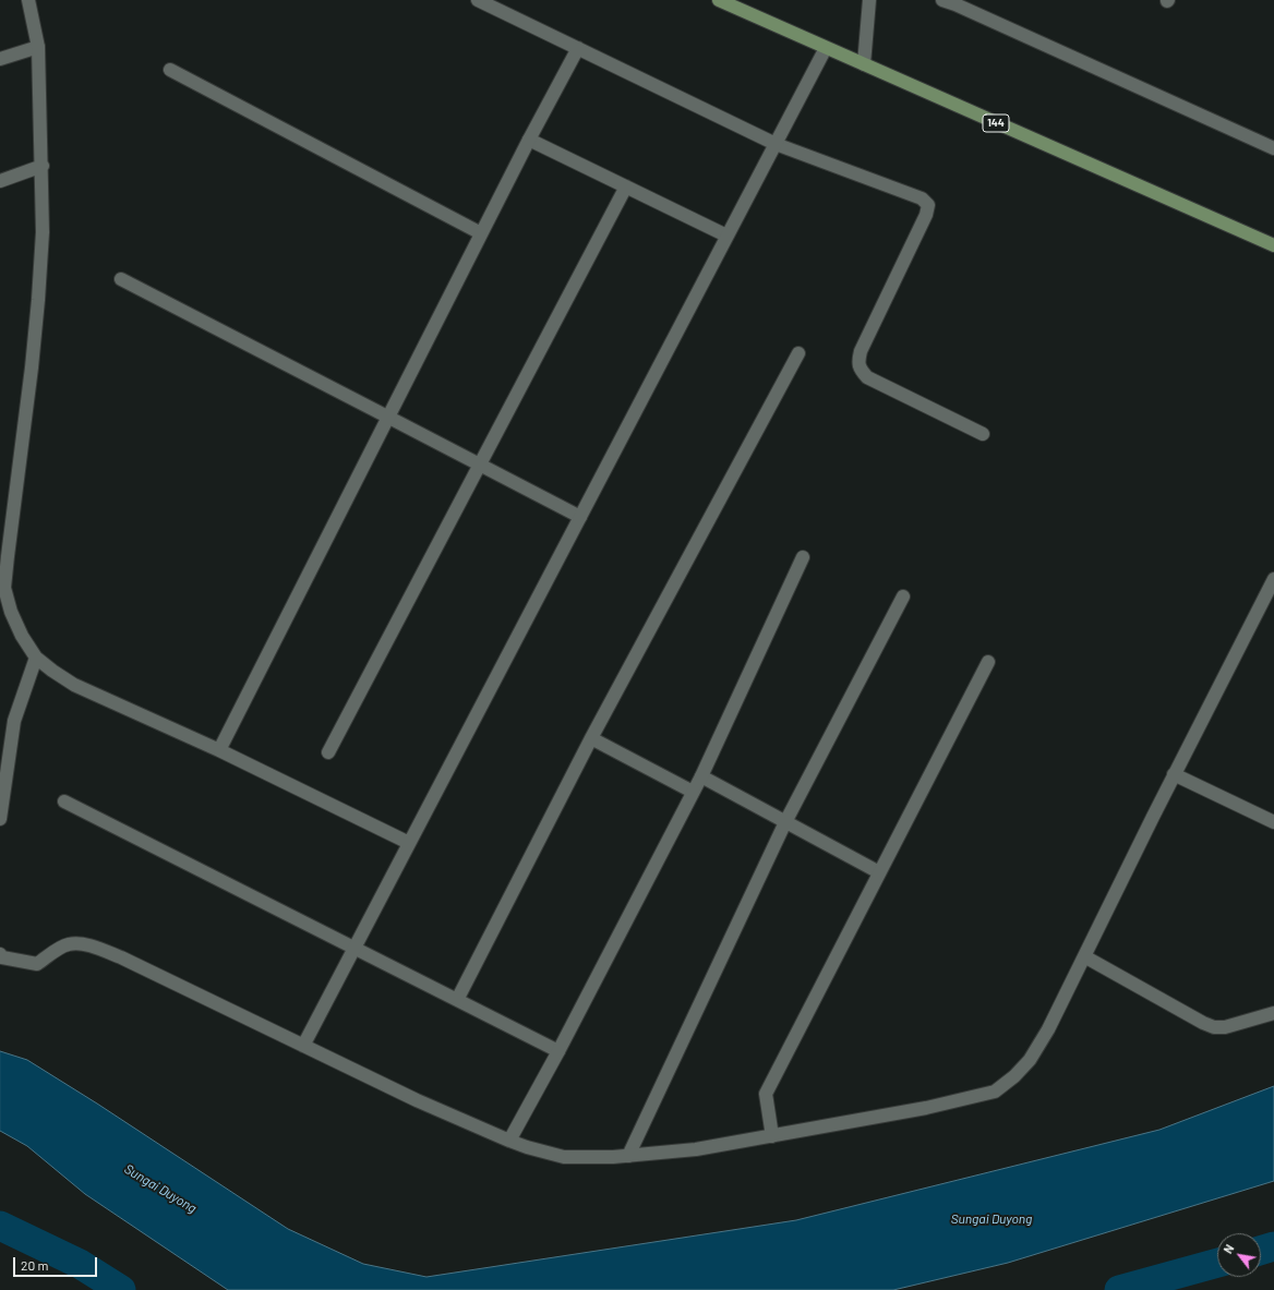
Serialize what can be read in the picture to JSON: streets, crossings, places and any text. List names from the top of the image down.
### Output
{
  "streets": {
    "main road": ["144"]
  },
  "water": ["Sungai Duyong"],
  "scale_bar": "20 m",
  "north": "top left"
}
